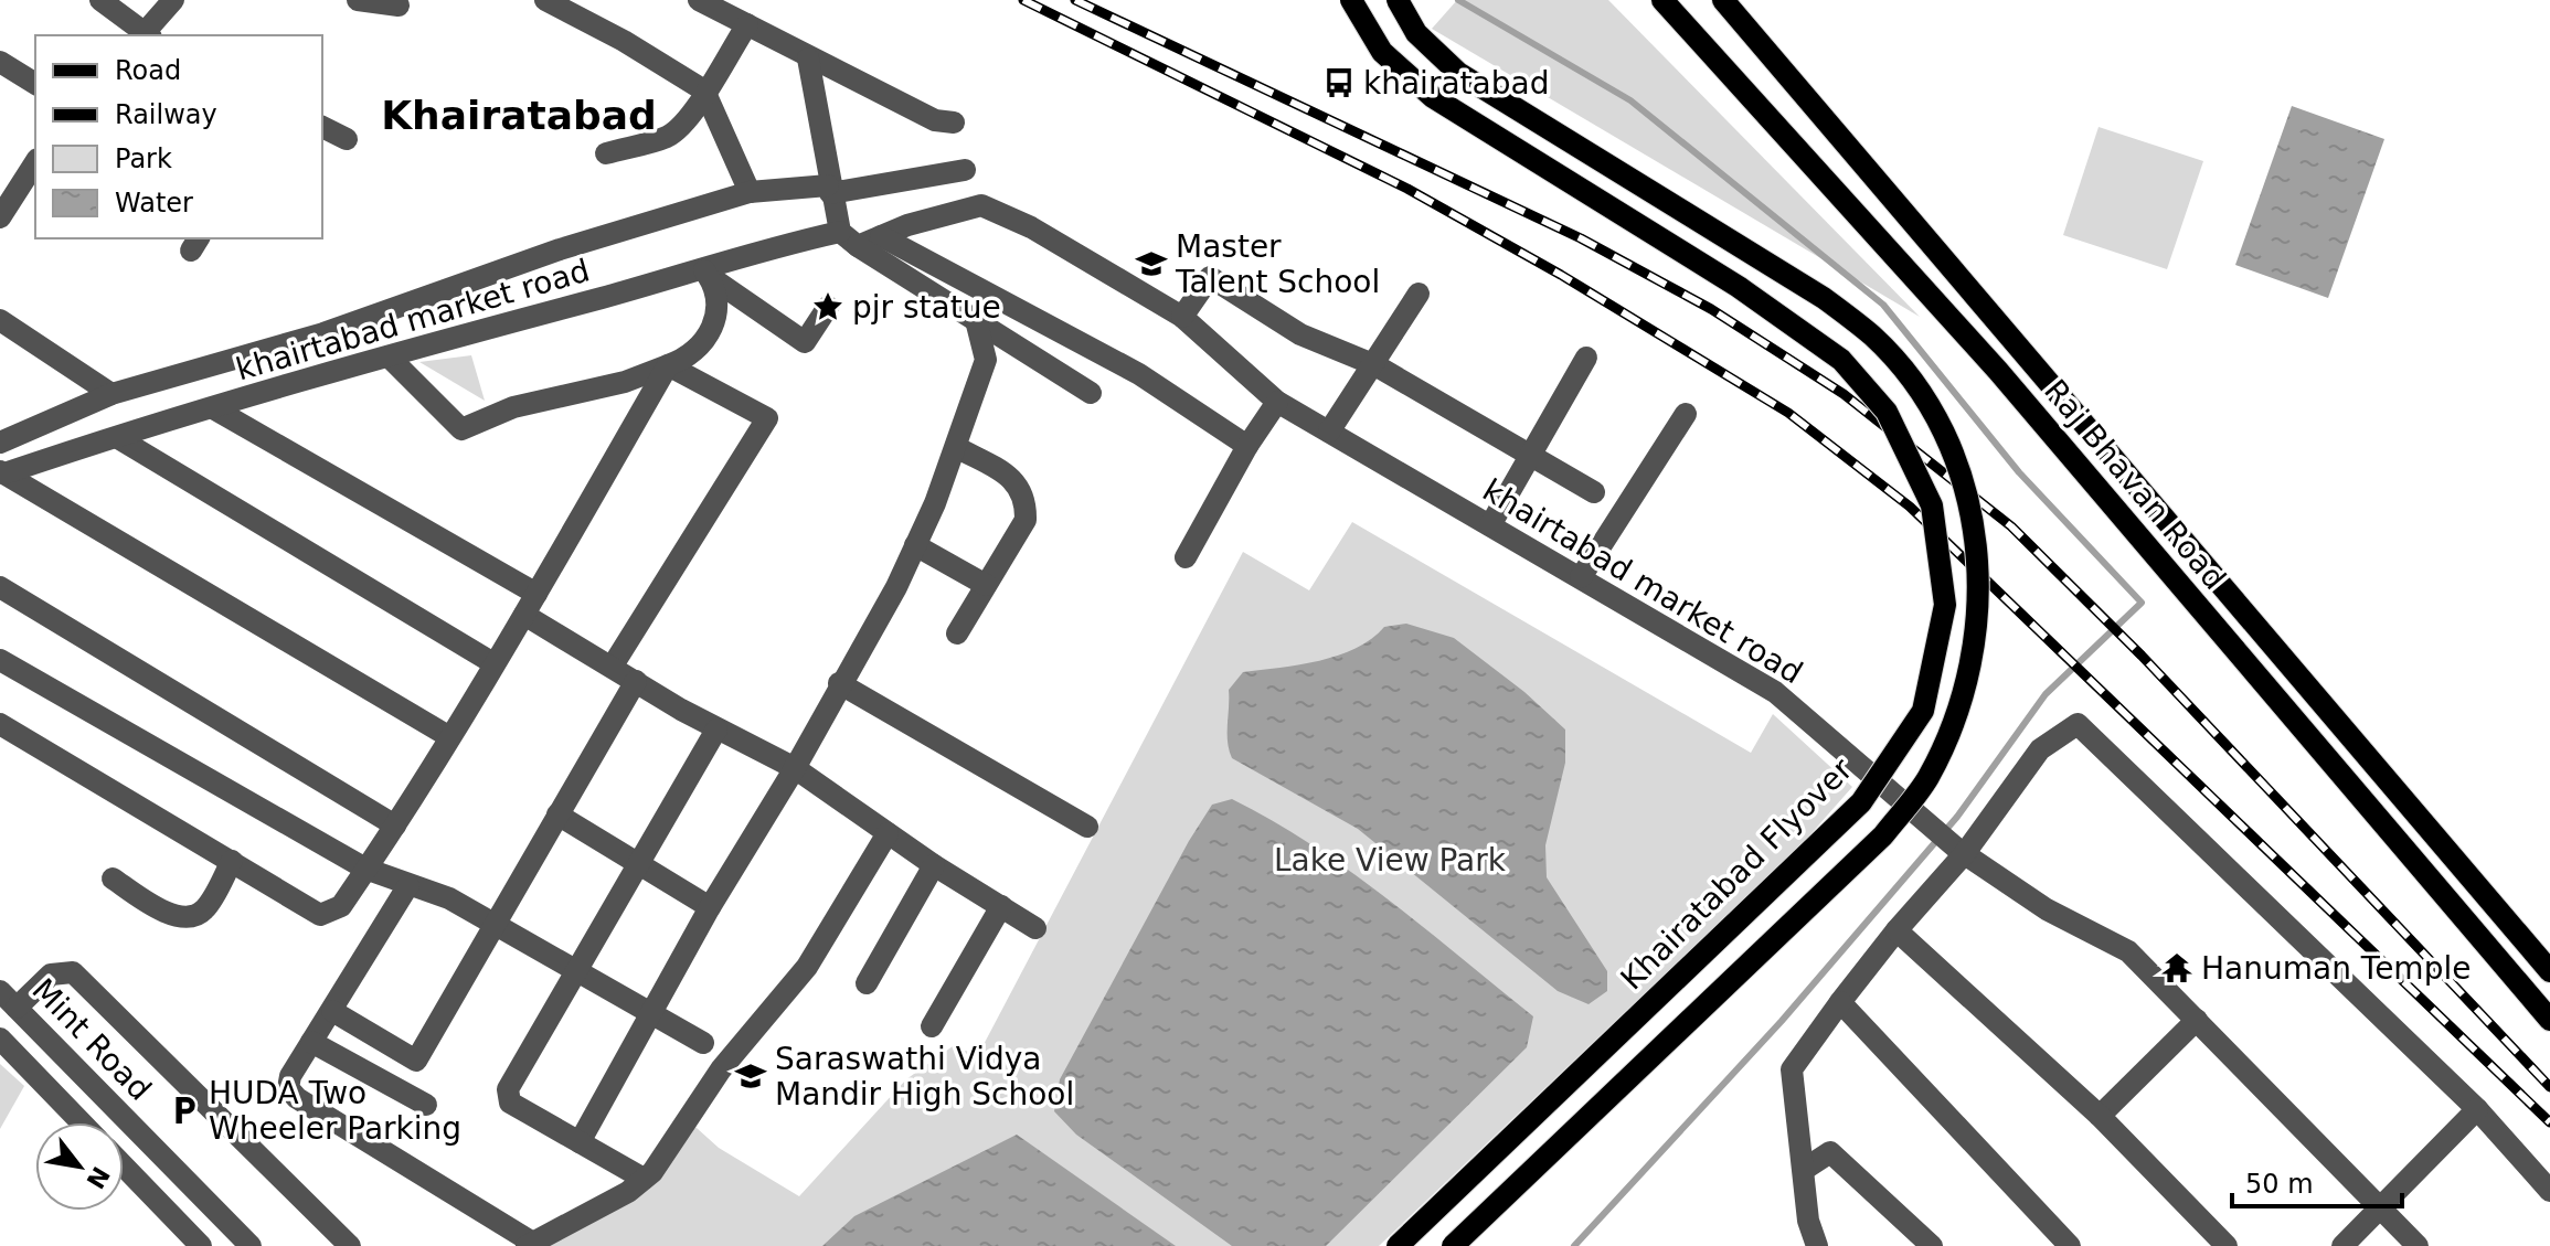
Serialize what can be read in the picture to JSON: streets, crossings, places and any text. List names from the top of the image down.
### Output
{
  "streets": {
    "main road": ["Raj Bhavan Road", "Khairatabad Flyover"],
    "street": ["khairtabad market road", "Mint Road"]
  },
  "districts": ["Khairatabad"],
  "parks": ["Lake View Park"],
  "places": {
    "bus stop": ["khairatabad"],
    "school or university": ["Master Talent School", "Saraswathi Vidya Mandir High School"],
    "place": ["pjr statue"],
    "temple": ["Hanuman Temple"],
    "parking": ["HUDA Two Wheeler Parking"]
  },
  "legend": [
    "Road",
    "Railway",
    "Park",
    "Water"
  ],
  "scale_bar": "50 m",
  "north": "bottom right"
}
